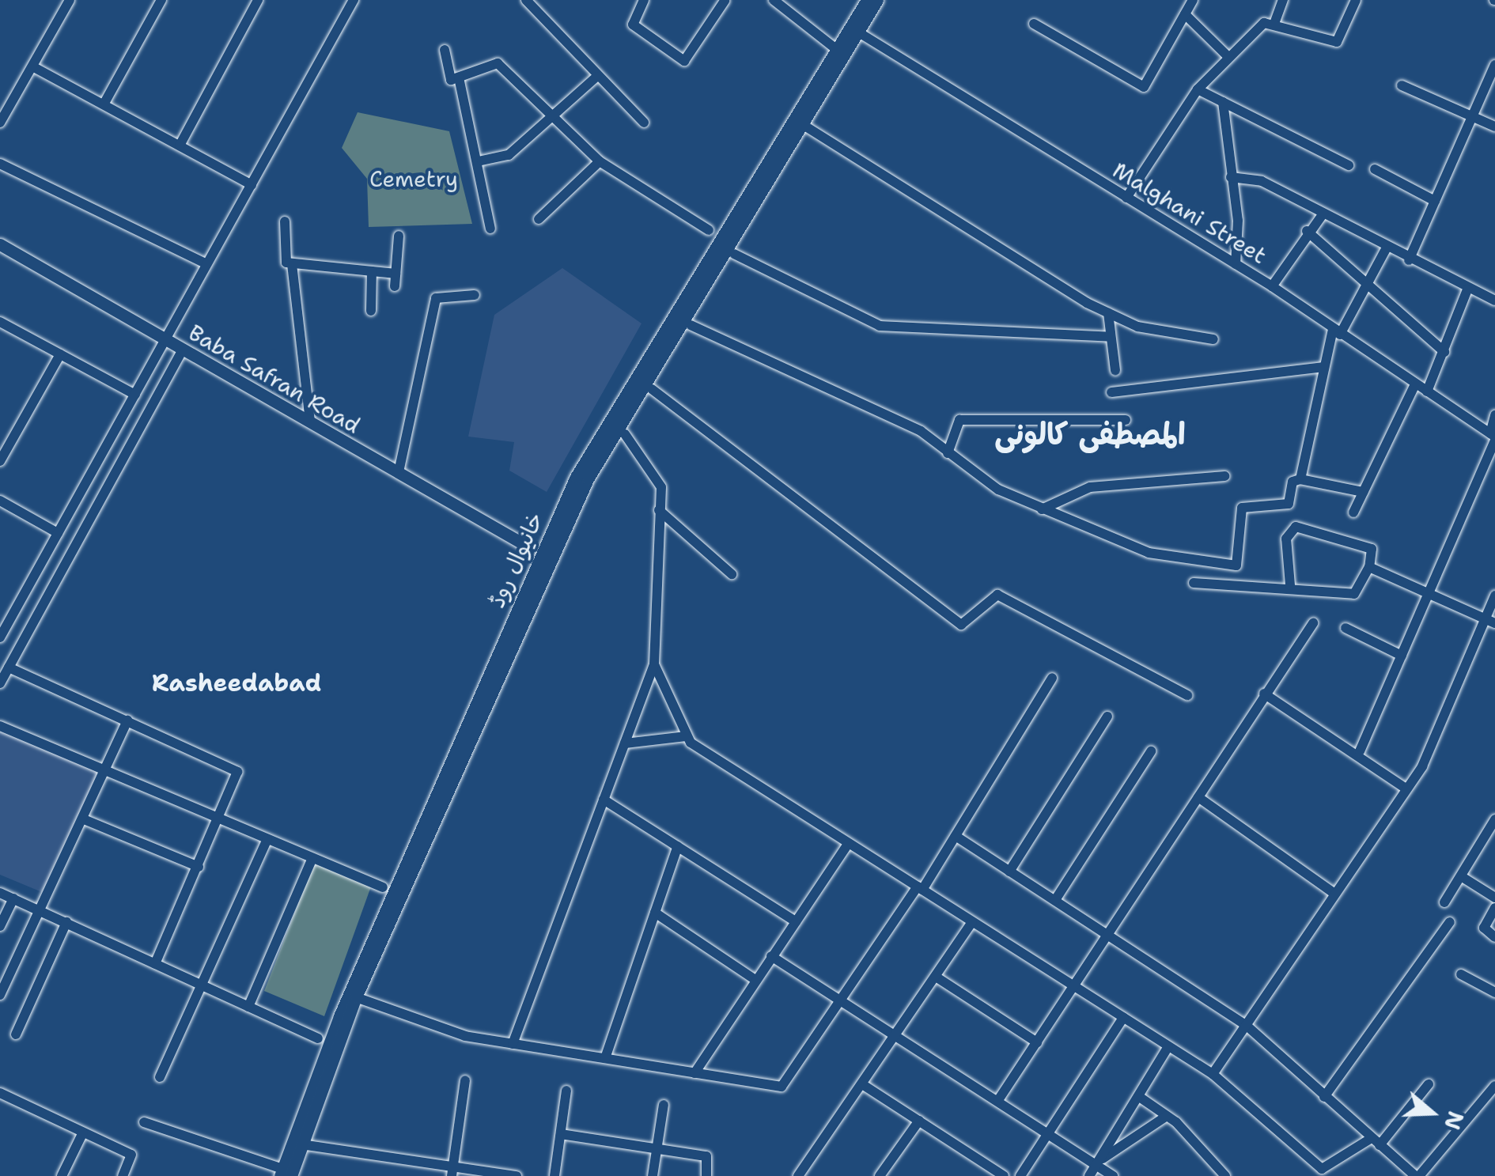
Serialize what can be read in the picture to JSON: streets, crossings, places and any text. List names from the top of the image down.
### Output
{
  "streets": {
    "main road": ["Baba Safran Road", "خانیوال روڈ"],
    "street": ["Malghani Street"]
  },
  "crossings": [
    ["Malghani Street", "خانیوال روڈ"]
  ],
  "districts": ["المصطفی کالونی", "Rasheedabad"],
  "parks": ["Cemetry"],
  "north": "right"
}
